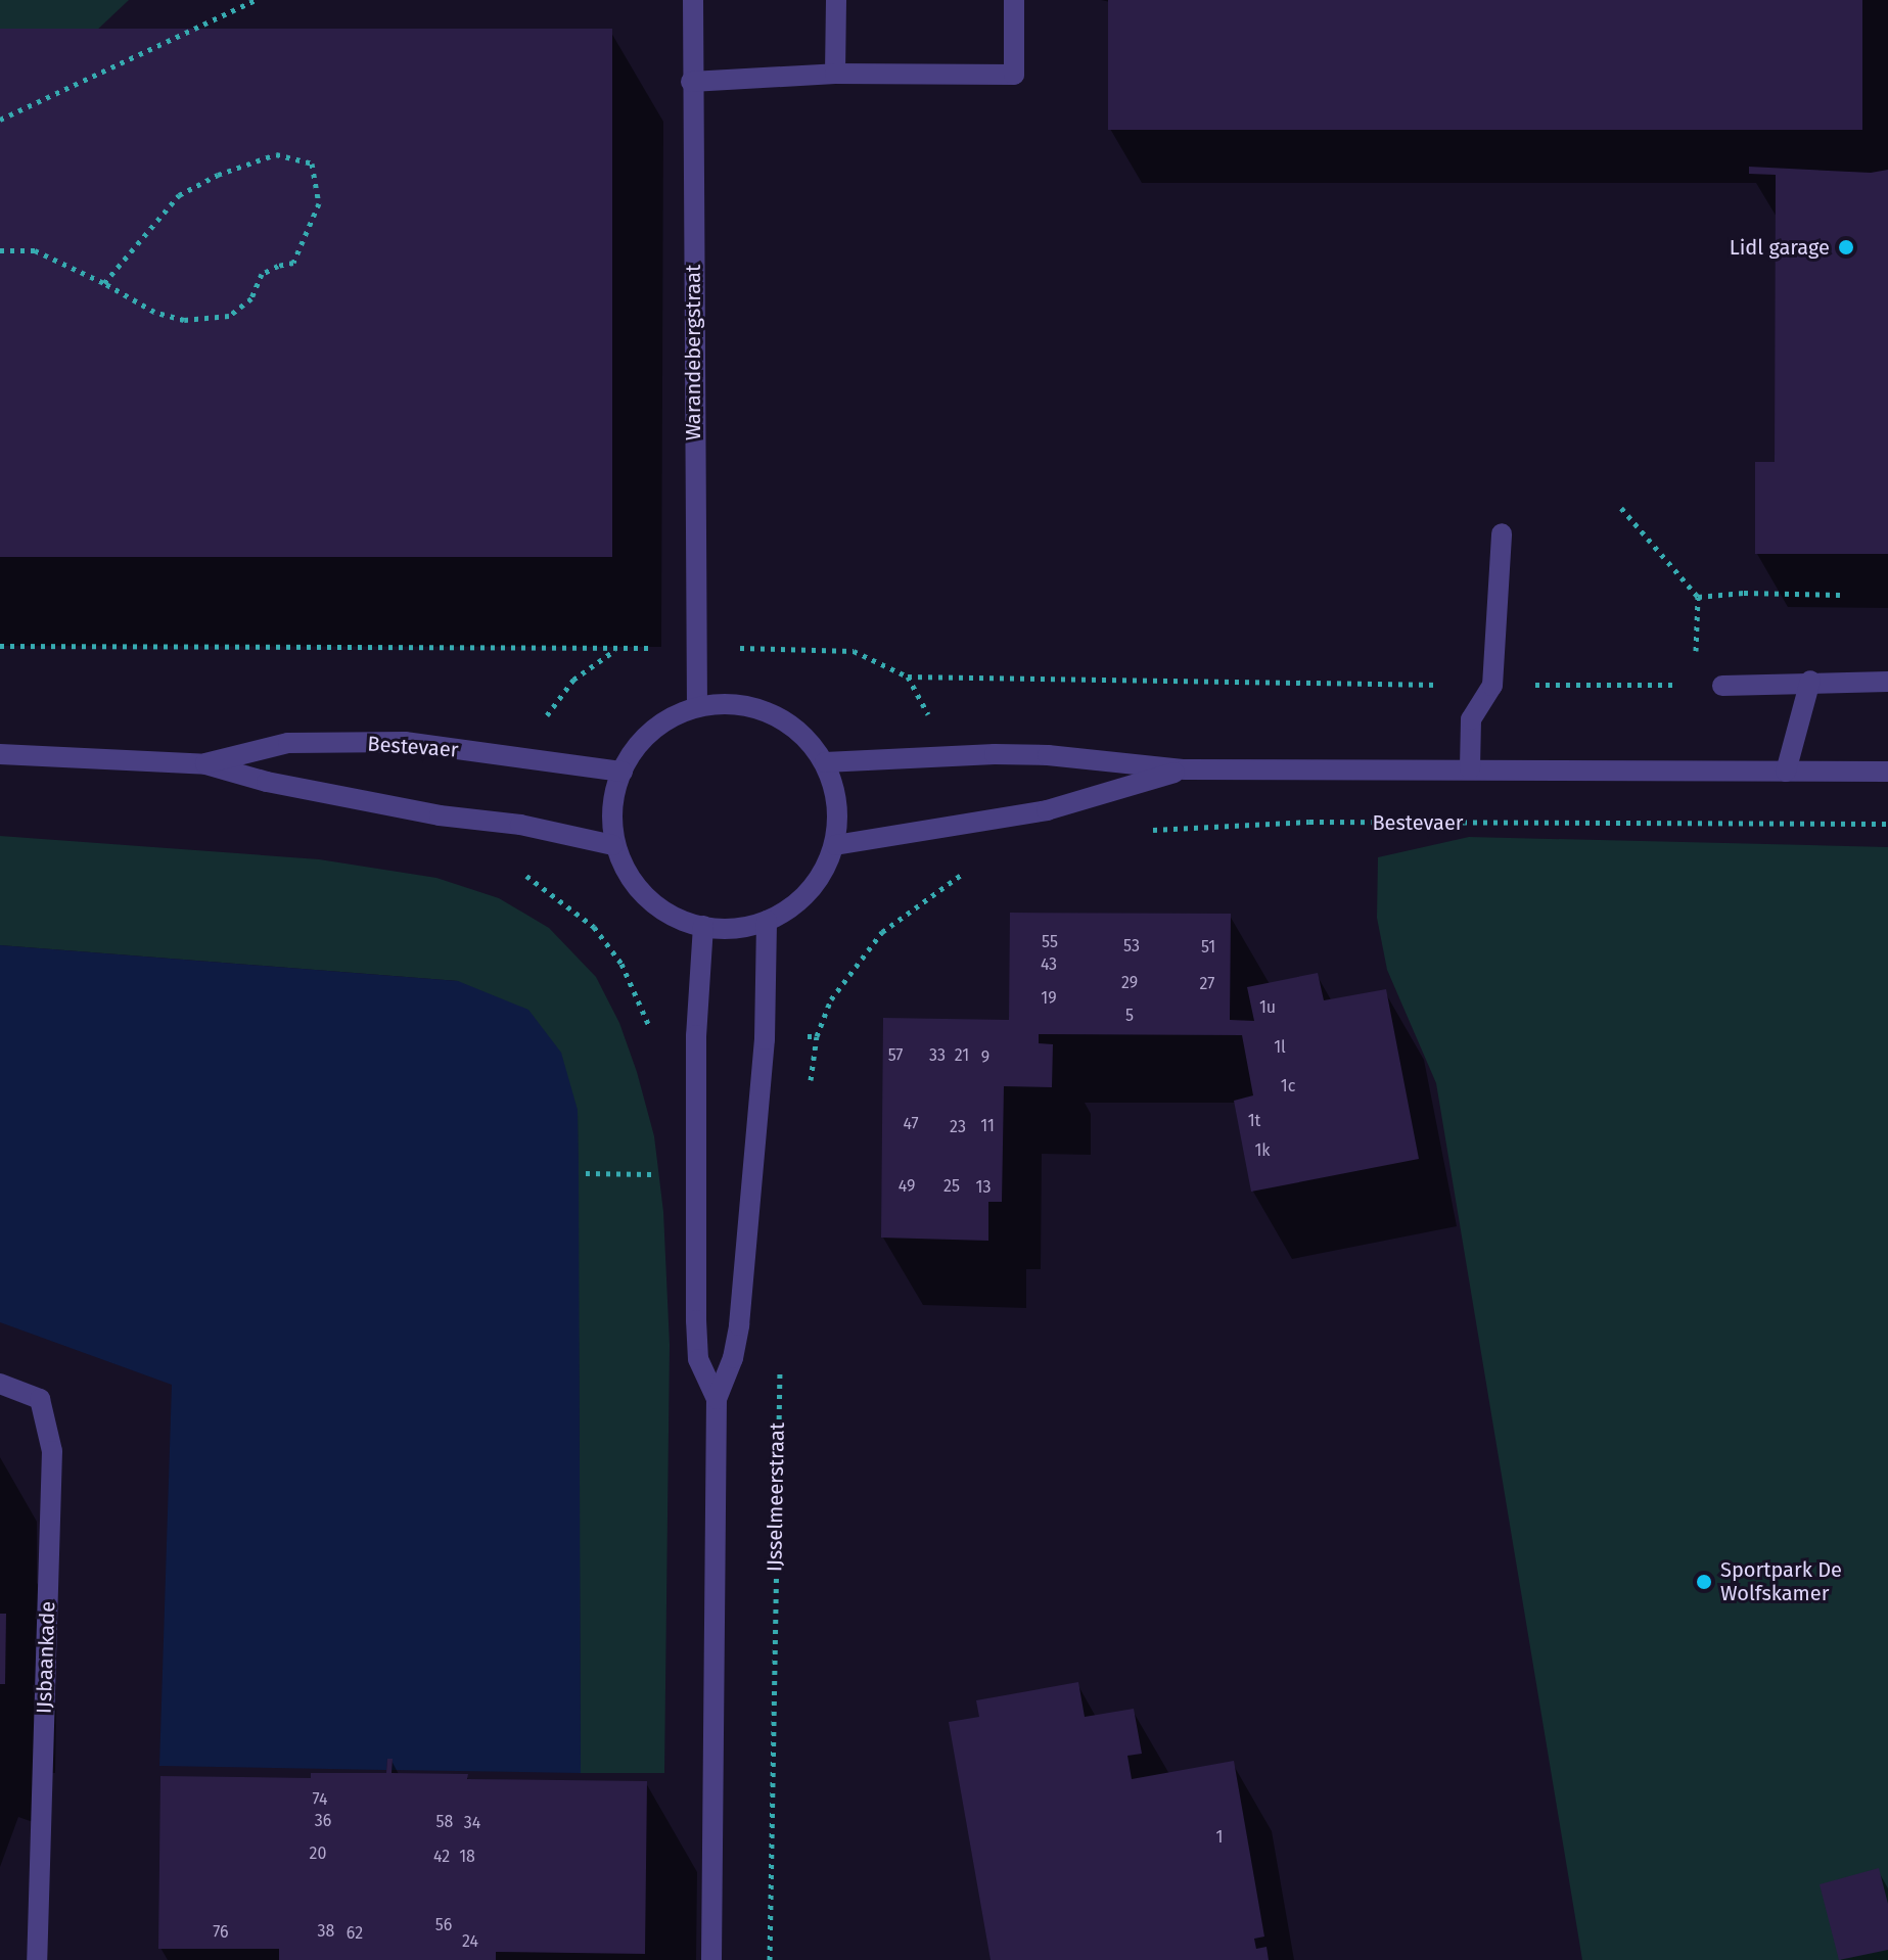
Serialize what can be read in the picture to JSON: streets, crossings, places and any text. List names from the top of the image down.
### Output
{
  "streets": {
    "street": ["Warandebergstraat", "Bestevaer", "IJsbaankade"],
    "path": ["IJsselmeerstraat"]
  },
  "crossings": [
    ["Warandebergstraat", "Bestevaer"]
  ],
  "places": ["Lidl garage", "Sportpark De Wolfskamer"],
  "house_numbers": [
    "55",
    "53",
    "51",
    "43",
    "29",
    "27",
    "19",
    "1u",
    "5",
    "1l",
    "57",
    "33",
    "21",
    "9",
    "1c",
    "1t",
    "47",
    "11",
    "23",
    "1k",
    "49",
    "25",
    "13",
    "74",
    "36",
    "58",
    "34",
    "1",
    "20",
    "42",
    "18",
    "56",
    "38",
    "76",
    "62",
    "24"
  ]
}
